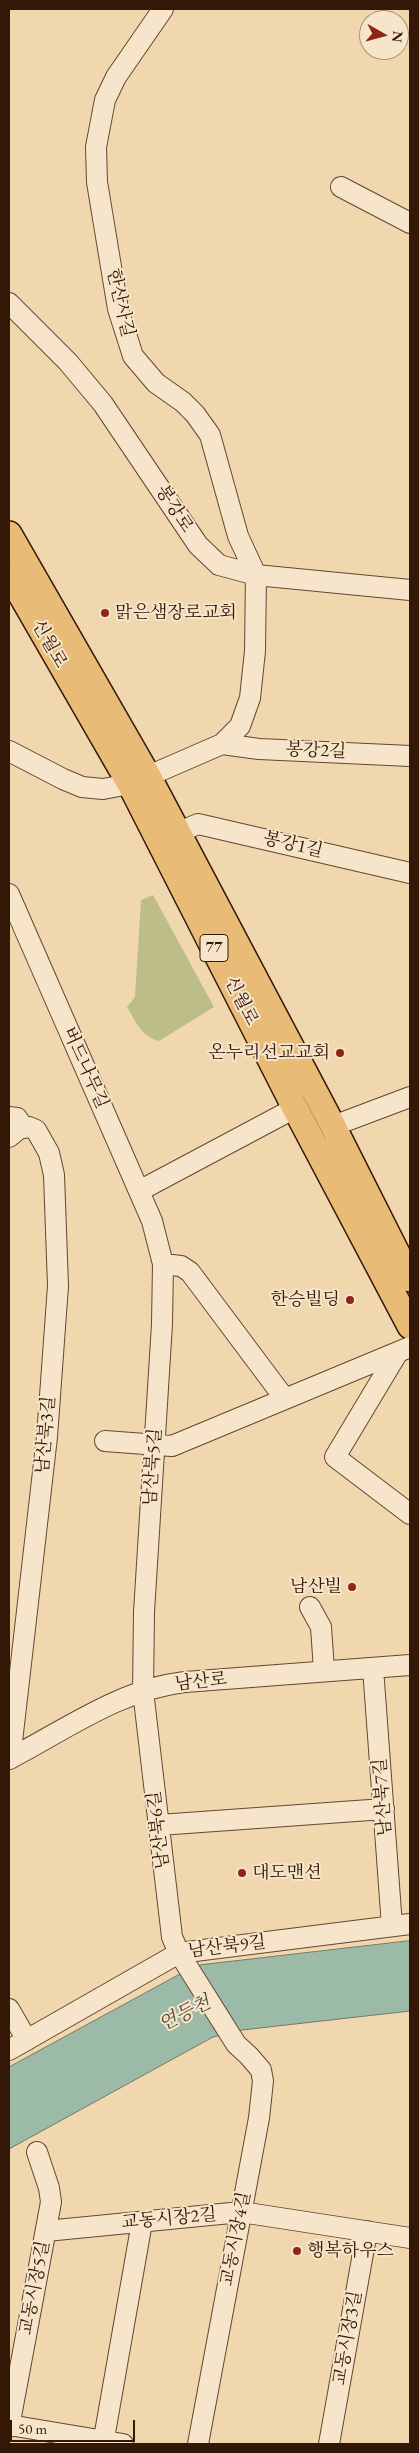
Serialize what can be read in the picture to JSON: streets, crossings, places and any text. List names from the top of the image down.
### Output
{
  "streets": {
    "main road": ["신월로", "77"],
    "street": [
      "한산사길",
      "봉강로",
      "봉강2길",
      "봉강1길",
      "버드나무길",
      "남산북3길",
      "남산북5길",
      "남산로",
      "남산북7길",
      "남산북6길",
      "남산북9길",
      "교동시장2길",
      "교동시장4길",
      "교동시장5길",
      "교동시장3길"
    ]
  },
  "crossings": [
    ["한산사길", "봉강로"],
    ["신월로", "봉강1길"],
    ["버드나무길", "남산북5길"],
    ["남산북3길", "남산로"],
    ["남산북5길", "남산로"],
    ["남산북5길", "남산북6길"],
    ["남산로", "남산북7길"],
    ["남산로", "남산북6길"],
    ["남산북7길", "남산북9길"],
    ["남산북6길", "남산북9길"],
    ["남산북6길", "교동시장4길"],
    ["교동시장2길", "교동시장4길"],
    ["교동시장2길", "교동시장5길"],
    ["교동시장2길", "교동시장3길"]
  ],
  "water": ["연등천"],
  "places": [
    "맑은샘장로교회",
    "온누리선교교회",
    "한승빌딩",
    "남산빌",
    "대도맨션",
    "행복하우스"
  ],
  "scale_bar": "50 m",
  "north": "right"
}
